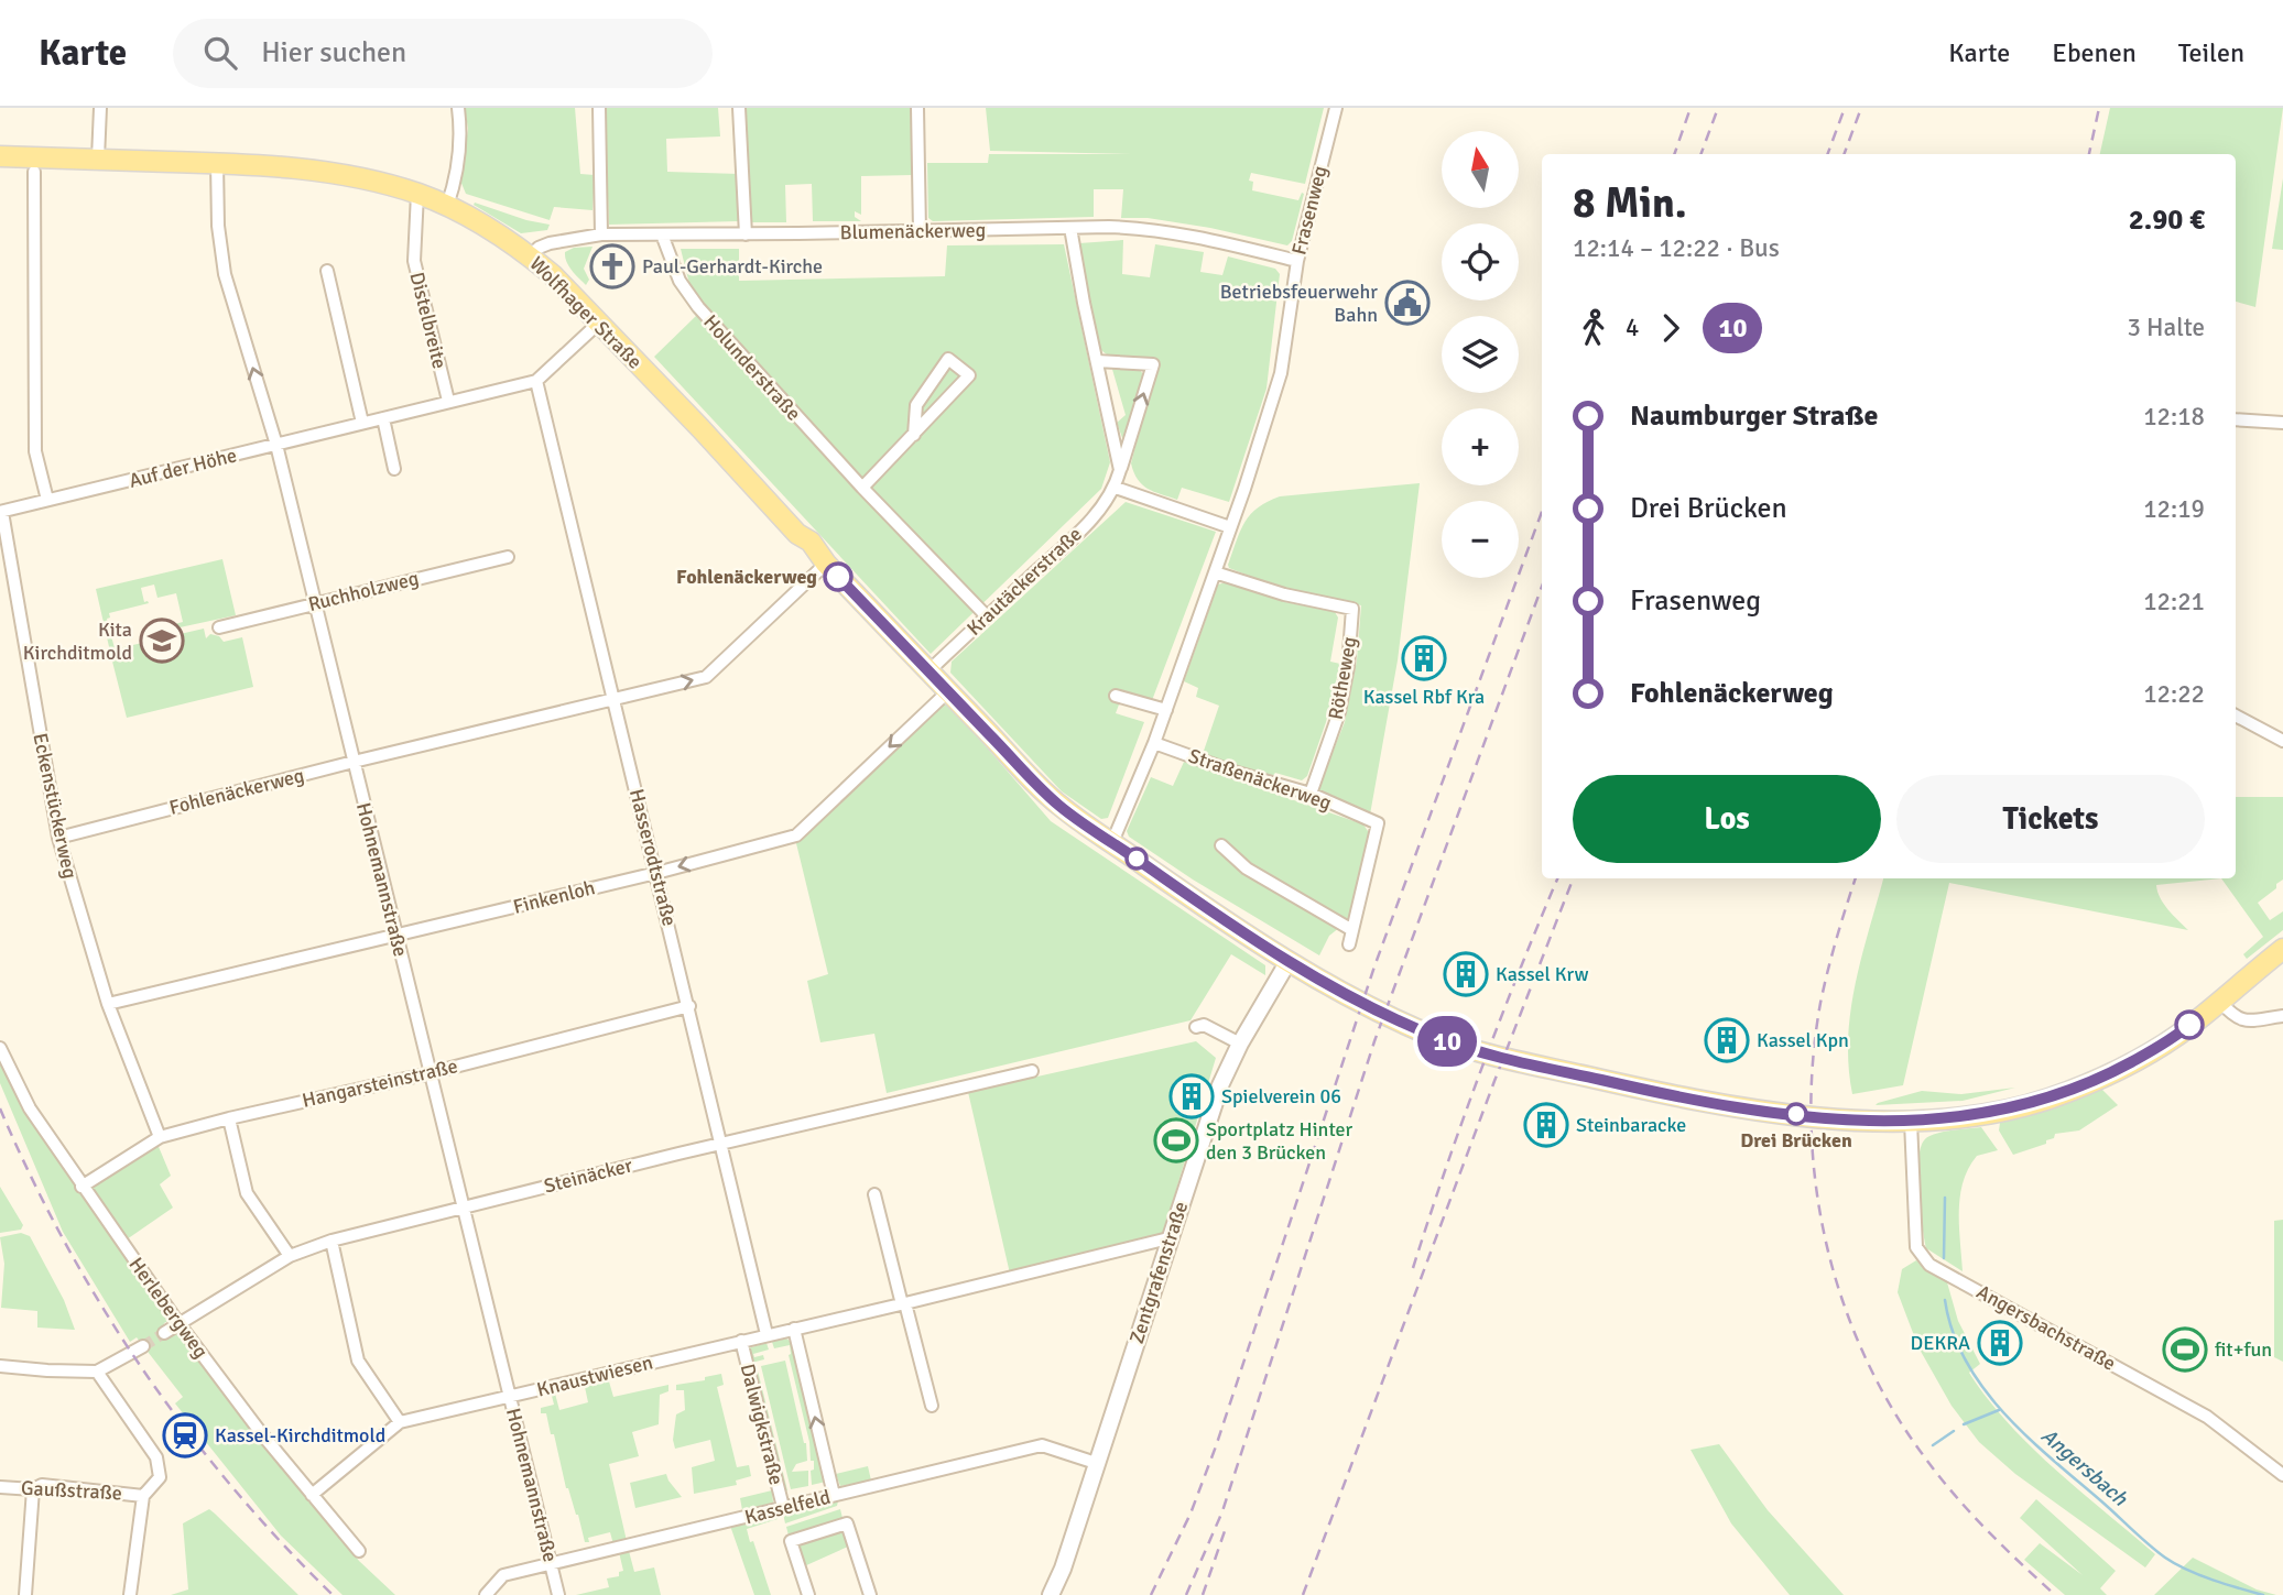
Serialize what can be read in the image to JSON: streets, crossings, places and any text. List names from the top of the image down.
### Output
{
  "streets": {
    "main road": ["Wolfhager Straße"],
    "street": [
      "Frasenweg",
      "Blumenäckerweg",
      "Distelbreite",
      "Holunderstraße",
      "Auf der Höhe",
      "Krautäckerstraße",
      "Ruchholzweg",
      "Rötheweg",
      "Straßenäckerweg",
      "Fohlenäckerweg",
      "Eckenstückerweg",
      "Hasserodtstraße",
      "Hohnemannstraße",
      "Finkenloh",
      "Hangarsteinstraße",
      "Steinäcker",
      "Zentgrafenstraße",
      "Herlebergweg",
      "Angersbachstraße",
      "Knaustwiesen",
      "Dalwigkstraße",
      "Gaußstraße",
      "Kasselfeld"
    ]
  },
  "crossings": [
    ["Frasenweg", "Blumenäckerweg"],
    ["Frasenweg", "Wolfhager Straße"],
    ["Frasenweg", "Rötheweg"],
    ["Frasenweg", "Straßenäckerweg"],
    ["Blumenäckerweg", "Wolfhager Straße"],
    ["Blumenäckerweg", "Holunderstraße"],
    ["Blumenäckerweg", "Krautäckerstraße"],
    ["Wolfhager Straße", "Distelbreite"],
    ["Wolfhager Straße", "Auf der Höhe"],
    ["Wolfhager Straße", "Krautäckerstraße"],
    ["Wolfhager Straße", "Fohlenäckerweg"],
    ["Wolfhager Straße", "Hohnemannstraße"],
    ["Wolfhager Straße", "Finkenloh"],
    ["Wolfhager Straße", "Zentgrafenstraße"],
    ["Wolfhager Straße", "Angersbachstraße"],
    ["Distelbreite", "Auf der Höhe"],
    ["Holunderstraße", "Krautäckerstraße"],
    ["Auf der Höhe", "Eckenstückerweg"],
    ["Auf der Höhe", "Hasserodtstraße"],
    ["Auf der Höhe", "Hohnemannstraße"],
    ["Ruchholzweg", "Hohnemannstraße"],
    ["Rötheweg", "Straßenäckerweg"],
    ["Fohlenäckerweg", "Eckenstückerweg"],
    ["Fohlenäckerweg", "Hasserodtstraße"],
    ["Fohlenäckerweg", "Hohnemannstraße"],
    ["Eckenstückerweg", "Finkenloh"],
    ["Eckenstückerweg", "Hangarsteinstraße"],
    ["Hasserodtstraße", "Finkenloh"],
    ["Hasserodtstraße", "Hangarsteinstraße"],
    ["Hasserodtstraße", "Steinäcker"],
    ["Hasserodtstraße", "Knaustwiesen"],
    ["Hohnemannstraße", "Finkenloh"],
    ["Hohnemannstraße", "Hangarsteinstraße"],
    ["Hohnemannstraße", "Steinäcker"],
    ["Hohnemannstraße", "Knaustwiesen"],
    ["Hohnemannstraße", "Kasselfeld"],
    ["Hangarsteinstraße", "Herlebergweg"],
    ["Steinäcker", "Herlebergweg"],
    ["Zentgrafenstraße", "Knaustwiesen"],
    ["Zentgrafenstraße", "Kasselfeld"],
    ["Herlebergweg", "Knaustwiesen"],
    ["Knaustwiesen", "Dalwigkstraße"],
    ["Dalwigkstraße", "Kasselfeld"]
  ],
  "one_way": ["Finkenloh"],
  "water": ["Angersbach"],
  "places": {
    "church": ["Paul-Gerhardt-Kirche"],
    "public building": ["Betriebsfeuerwehr Bahn"],
    "other": ["Fohlenäckerweg", "Drei Brücken"],
    "school or university": ["Kita Kirchditmold"],
    "building": [
      "Kassel Rbf Kra",
      "Kassel Krw",
      "Kassel Kpn",
      "Spielverein 06",
      "Steinbaracke",
      "DEKRA"
    ],
    "sports": ["Sportplatz Hinter den 3 Brücken", "fit+fun"],
    "station": ["Kassel-Kirchditmold"]
  },
  "lines": ["bus line 10"],
  "north": "top",
  "page": {
    "header": "Karte",
    "search": "Hier suchen",
    "nav": ["Karte", "Ebenen", "Teilen"],
    "on_map": "10",
    "map_buttons": ["+", "−"],
    "heading": ["8 Min.", "12:14 – 12:22 · Bus", "2.90 €"],
    "legs": ["4", "10", "3 Halte"],
    "list": [
      {
        "name": "Naumburger Straße",
        "value": "12:18"
      },
      {
        "name": "Drei Brücken",
        "value": "12:19"
      },
      {
        "name": "Frasenweg",
        "value": "12:21"
      },
      {
        "name": "Fohlenäckerweg",
        "value": "12:22"
      }
    ],
    "buttons": ["Los", "Tickets"]
  }
}
